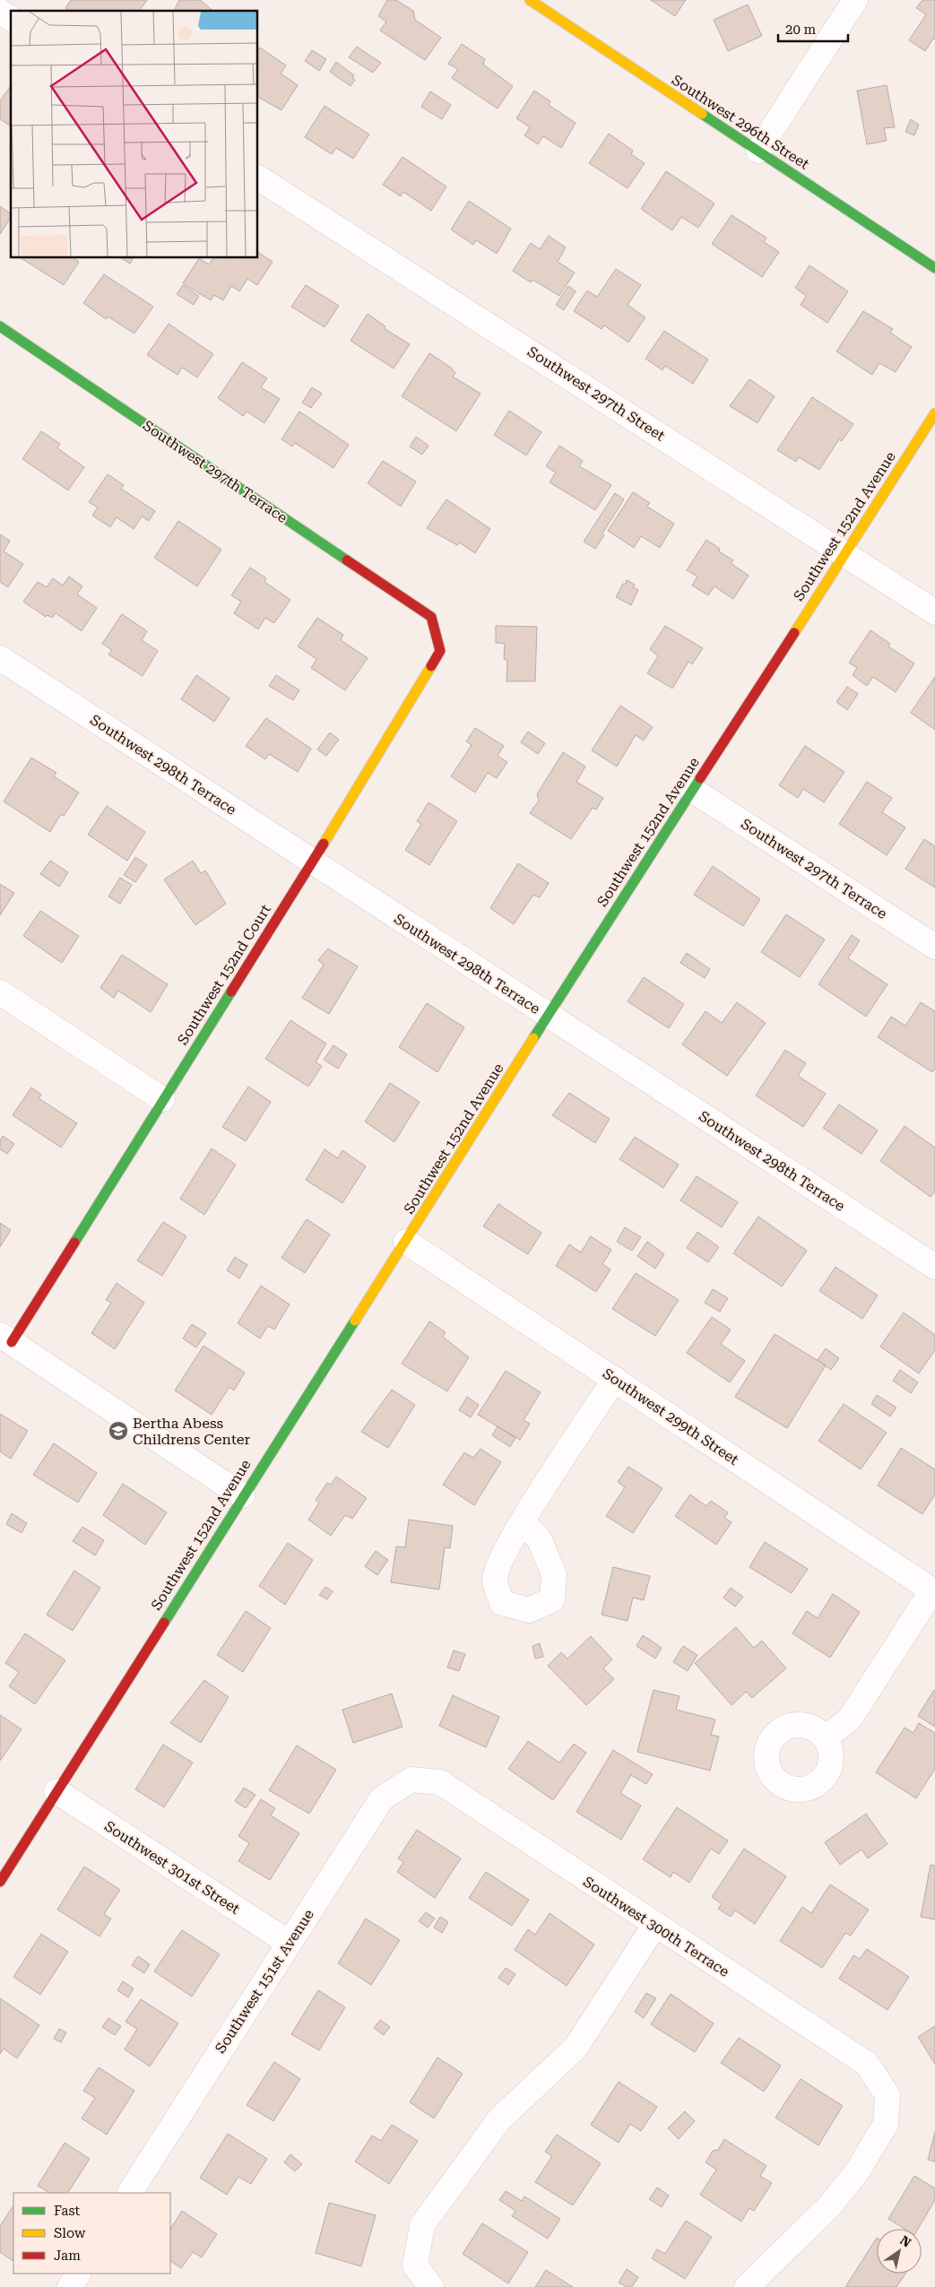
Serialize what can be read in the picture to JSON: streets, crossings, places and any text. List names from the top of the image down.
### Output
{
  "streets": {
    "street": [
      "Southwest 296th Street",
      "Southwest 297th Street",
      "Southwest 297th Terrace",
      "Southwest 152nd Avenue",
      "Southwest 298th Terrace",
      "Southwest 152nd Court",
      "Southwest 299th Street",
      "Southwest 301st Street",
      "Southwest 300th Terrace",
      "Southwest 151st Avenue"
    ]
  },
  "crossings": [
    ["Southwest 297th Street", "Southwest 152nd Avenue"],
    ["Southwest 297th Terrace", "Southwest 152nd Avenue"],
    ["Southwest 297th Terrace", "Southwest 152nd Court"],
    ["Southwest 152nd Avenue", "Southwest 298th Terrace"],
    ["Southwest 152nd Avenue", "Southwest 299th Street"],
    ["Southwest 152nd Avenue", "Southwest 301st Street"],
    ["Southwest 298th Terrace", "Southwest 152nd Court"],
    ["Southwest 301st Street", "Southwest 151st Avenue"],
    ["Southwest 300th Terrace", "Southwest 151st Avenue"]
  ],
  "places": {
    "school or university": ["Bertha Abess Childrens Center"]
  },
  "legend": ["Fast", "Slow", "Jam"],
  "scale_bar": "20 m",
  "north": "top right"
}
